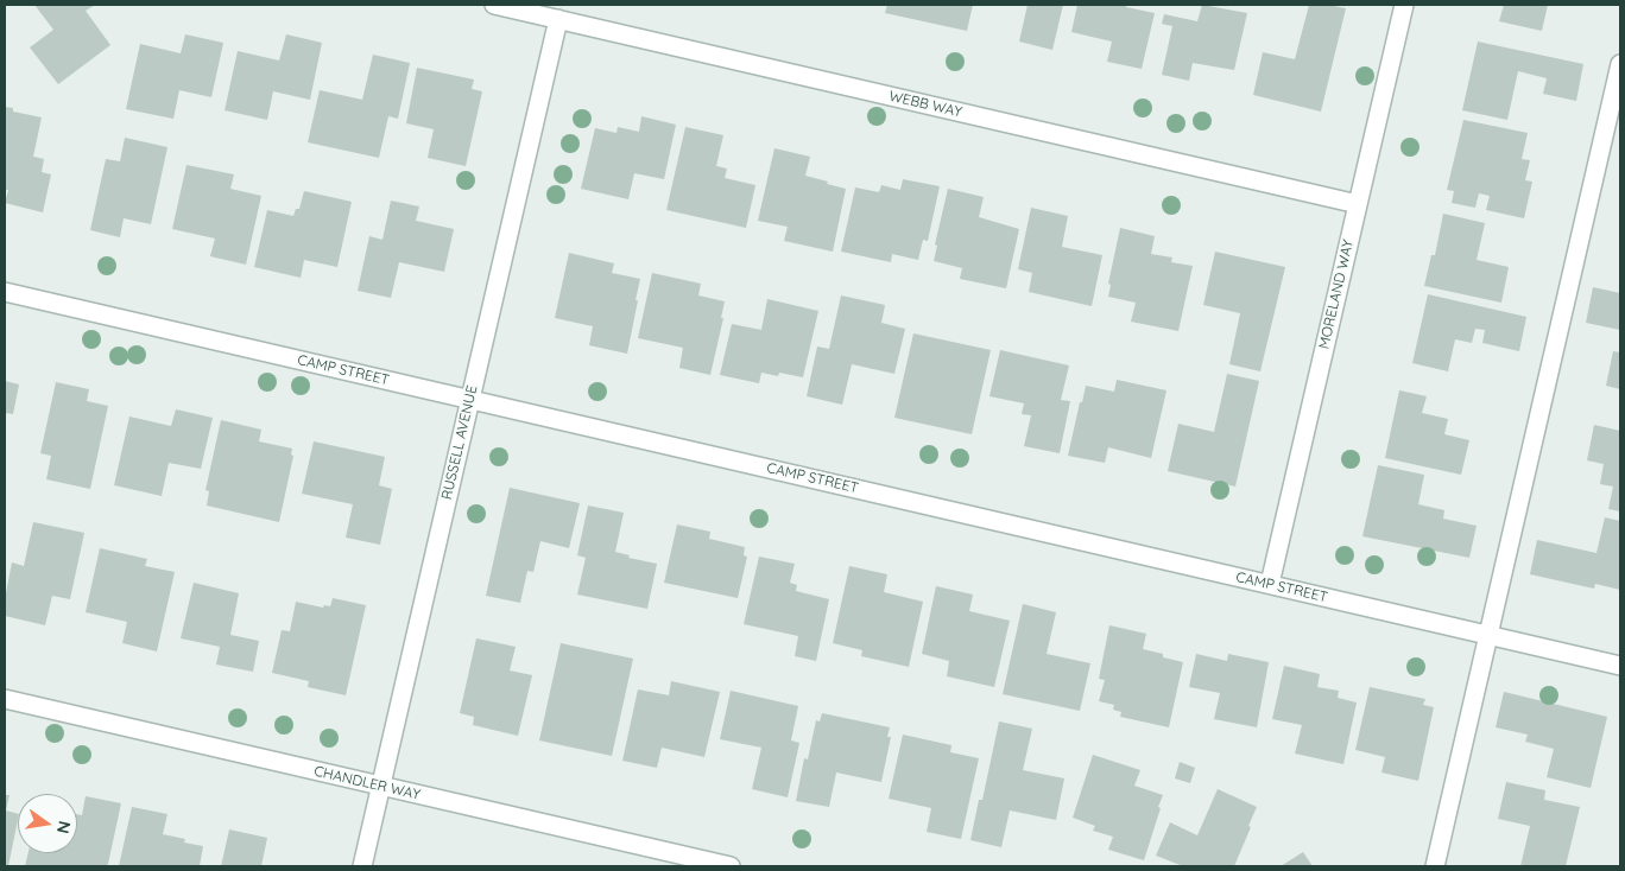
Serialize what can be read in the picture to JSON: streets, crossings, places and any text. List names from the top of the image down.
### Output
{
  "streets": {
    "street": [
      "WEBB WAY",
      "MORELAND WAY",
      "CAMP STREET",
      "RUSSELL AVENUE",
      "CHANDLER WAY"
    ]
  },
  "crossings": [
    ["WEBB WAY", "MORELAND WAY"],
    ["WEBB WAY", "RUSSELL AVENUE"],
    ["MORELAND WAY", "CAMP STREET"],
    ["CAMP STREET", "RUSSELL AVENUE"],
    ["RUSSELL AVENUE", "CHANDLER WAY"]
  ],
  "north": "right"
}
